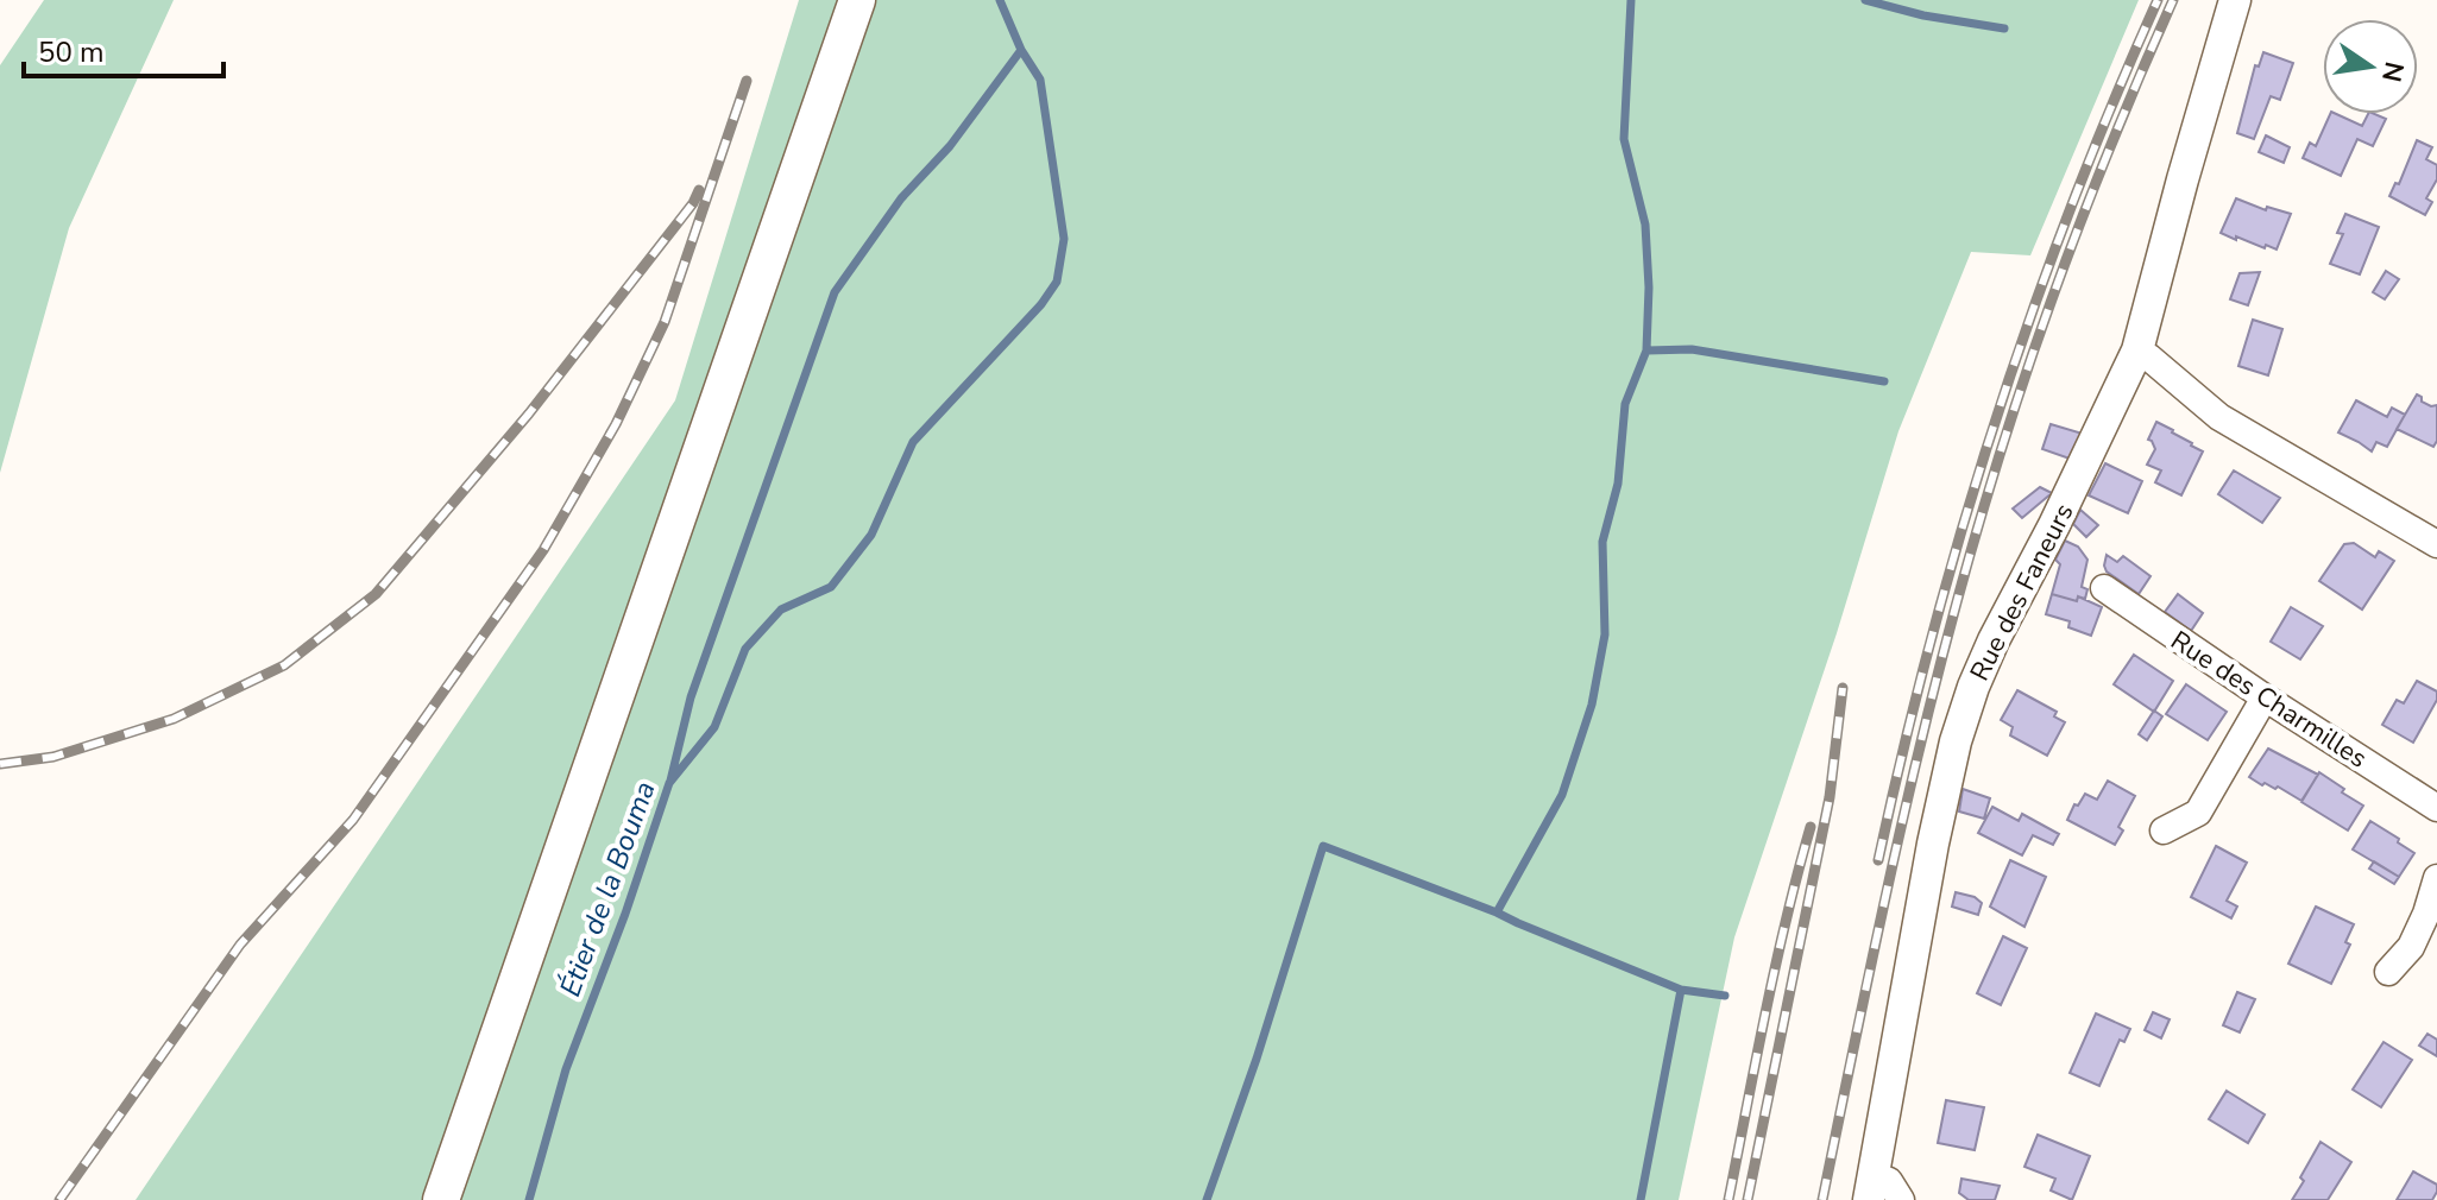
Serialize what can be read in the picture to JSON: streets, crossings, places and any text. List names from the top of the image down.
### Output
{
  "streets": {
    "street": ["Rue des Faneurs", "Rue des Charmilles"]
  },
  "water": ["Étier de la Bouma"],
  "scale_bar": "50 m",
  "north": "right"
}
